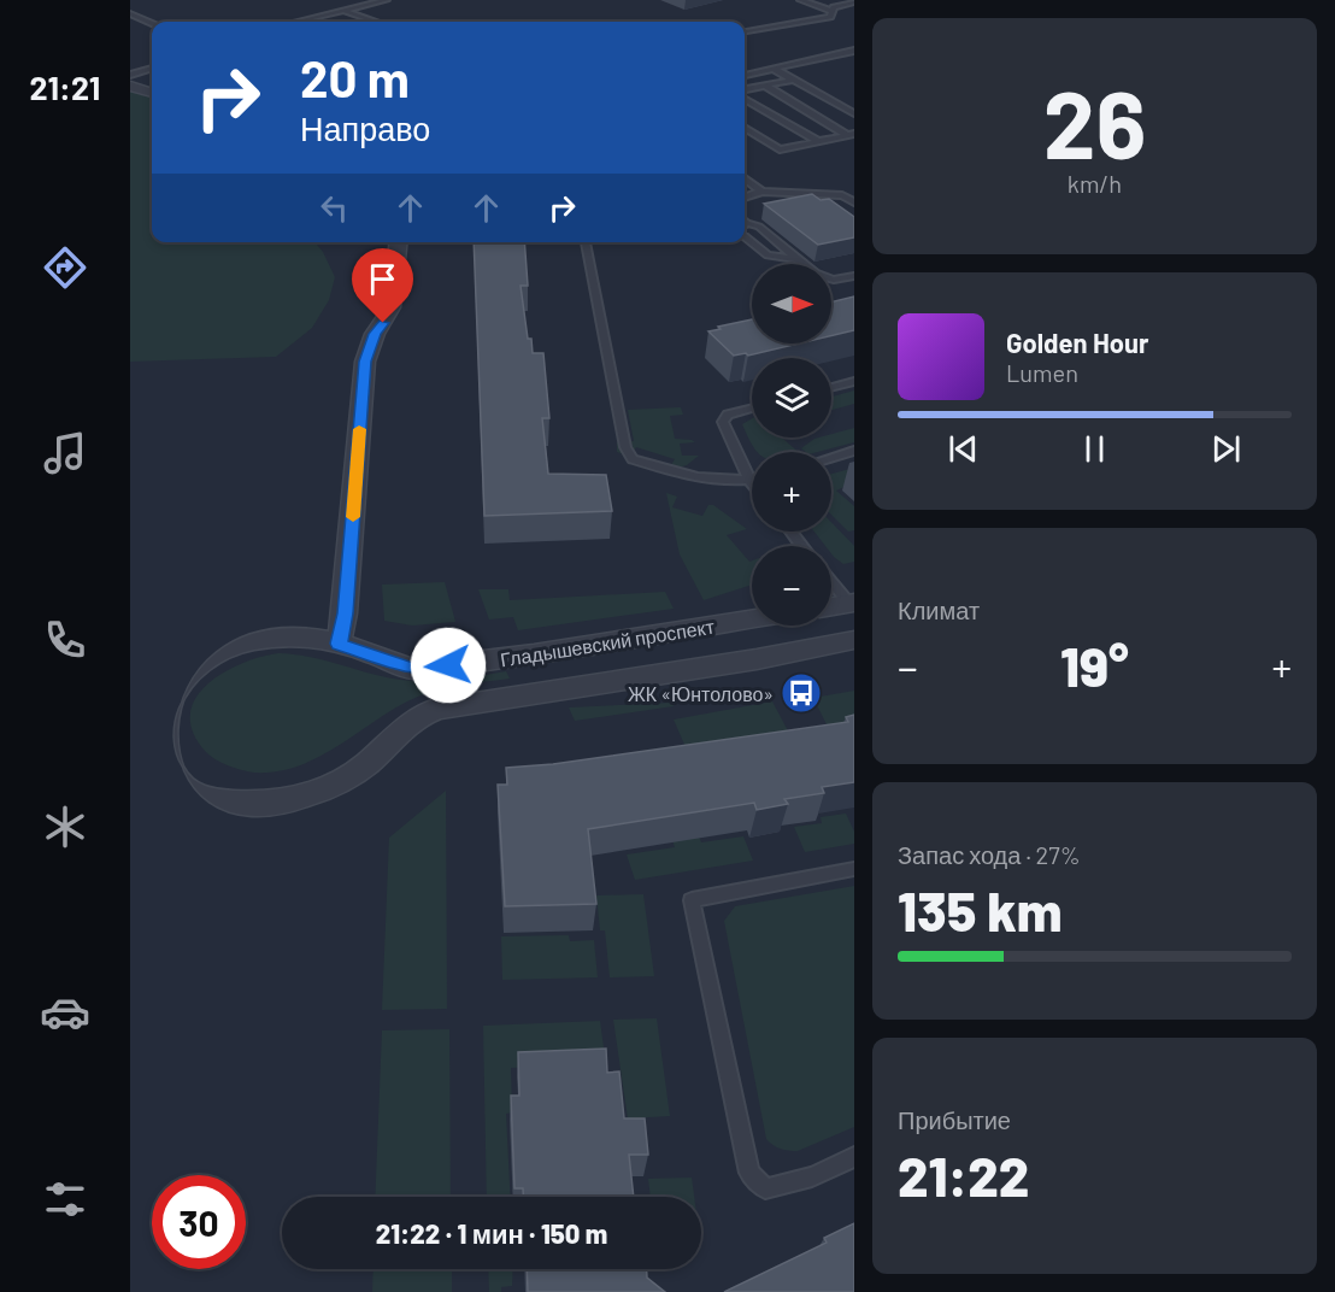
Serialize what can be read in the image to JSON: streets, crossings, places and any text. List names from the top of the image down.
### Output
{
  "streets": {
    "street": ["Гладышевский проспект"]
  },
  "places": {
    "bus stop": ["ЖК «Юнтолово»"]
  },
  "north": "right",
  "page": {
    "tabs": "21:21",
    "tile": [
      ["26", "km/h"],
      "Климат",
      ["Запас хода · 27%", "135 km"],
      ["Прибытие", "21:22"]
    ],
    "turn": ["20 m", "Направо"],
    "map_buttons": ["+", "−"],
    "song": ["Golden Hour", "Lumen"],
    "heat": ["−", "19°", "+"],
    "limit": "30",
    "trip": "21:22 · 1 мин · 150 m"
  }
}
